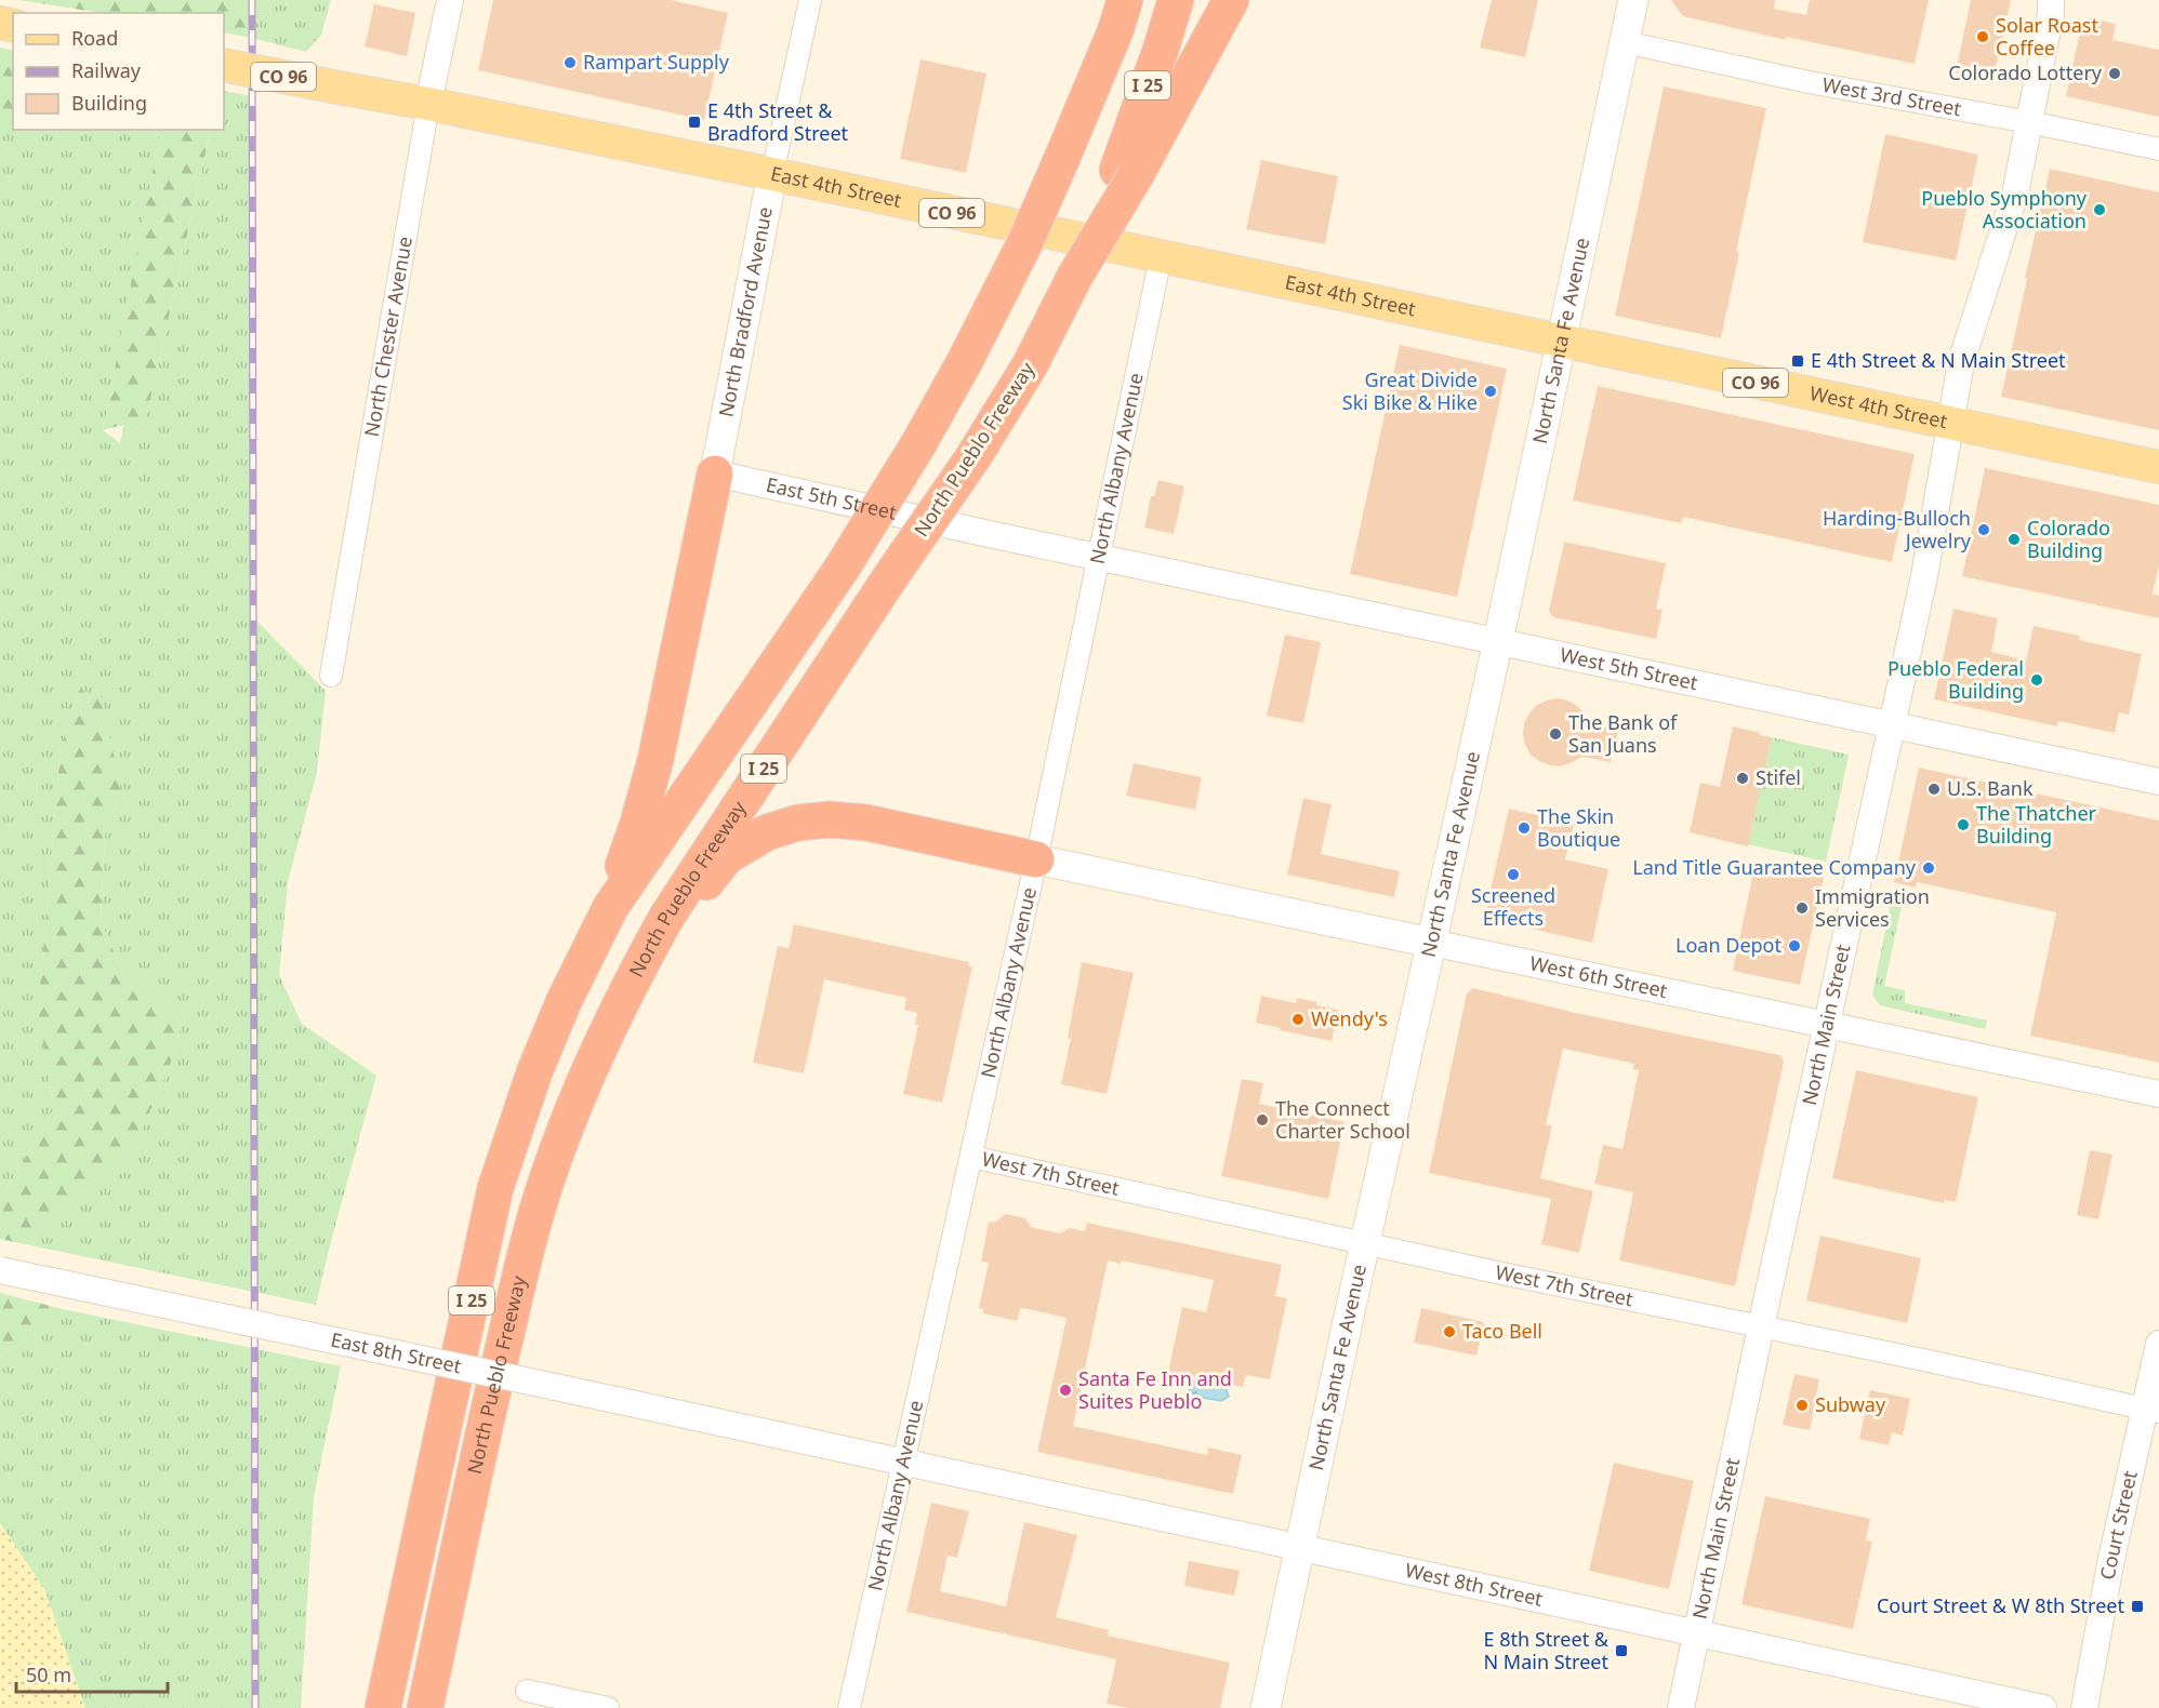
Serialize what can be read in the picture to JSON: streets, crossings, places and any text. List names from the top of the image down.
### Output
{
  "streets": {
    "highway": ["I 25", "North Pueblo Freeway"],
    "main road": [
      "CO 96",
      "East 4th Street",
      "North Bradford Avenue",
      "North Santa Fe Avenue",
      "West 4th Street",
      "West 6th Street"
    ],
    "street": [
      "West 3rd Street",
      "North Chester Avenue",
      "North Albany Avenue",
      "East 5th Street",
      "West 5th Street",
      "North Main Street",
      "West 7th Street",
      "East 8th Street",
      "Court Street",
      "West 8th Street"
    ]
  },
  "crossings": [
    ["I 25", "North Pueblo Freeway"],
    ["West 3rd Street", "North Santa Fe Avenue"],
    ["West 3rd Street", "North Main Street"],
    ["East 4th Street", "North Bradford Avenue"],
    ["East 4th Street", "North Chester Avenue"],
    ["East 4th Street", "North Santa Fe Avenue"],
    ["East 4th Street", "West 4th Street"],
    ["East 4th Street", "North Albany Avenue"],
    ["North Bradford Avenue", "East 5th Street"],
    ["North Santa Fe Avenue", "West 4th Street"],
    ["North Santa Fe Avenue", "West 5th Street"],
    ["North Santa Fe Avenue", "West 6th Street"],
    ["North Santa Fe Avenue", "West 7th Street"],
    ["North Santa Fe Avenue", "West 8th Street"],
    ["West 4th Street", "North Main Street"],
    ["North Albany Avenue", "East 5th Street"],
    ["North Albany Avenue", "West 5th Street"],
    ["North Albany Avenue", "West 6th Street"],
    ["North Albany Avenue", "West 7th Street"],
    ["North Albany Avenue", "East 8th Street"],
    ["North Albany Avenue", "West 8th Street"],
    ["East 5th Street", "West 5th Street"],
    ["West 5th Street", "North Main Street"],
    ["West 6th Street", "North Main Street"],
    ["North Main Street", "West 7th Street"],
    ["North Main Street", "West 8th Street"],
    ["West 7th Street", "Court Street"],
    ["East 8th Street", "West 8th Street"]
  ],
  "places": {
    "other": [
      "Solar Roast Coffee",
      "Rampart Supply",
      "Colorado Lottery",
      "Pueblo Symphony Association",
      "Great Divide Ski Bike & Hike",
      "Harding-Bulloch Jewelry",
      "Colorado Building",
      "Pueblo Federal Building",
      "The Bank of San Juans",
      "Stifel",
      "U.S. Bank",
      "The Thatcher Building",
      "The Skin Boutique",
      "Land Title Guarantee Company",
      "Screened Effects",
      "Immigration Services",
      "Loan Depot",
      "Wendy's",
      "The Connect Charter School",
      "Taco Bell",
      "Santa Fe Inn and Suites Pueblo",
      "Subway"
    ],
    "transit": [
      "E 4th Street & Bradford Street",
      "E 4th Street & N Main Street",
      "Court Street & W 8th Street",
      "E 8th Street & N Main Street"
    ]
  },
  "legend": ["Road", "Railway", "Building"],
  "scale_bar": "50 m"
}
